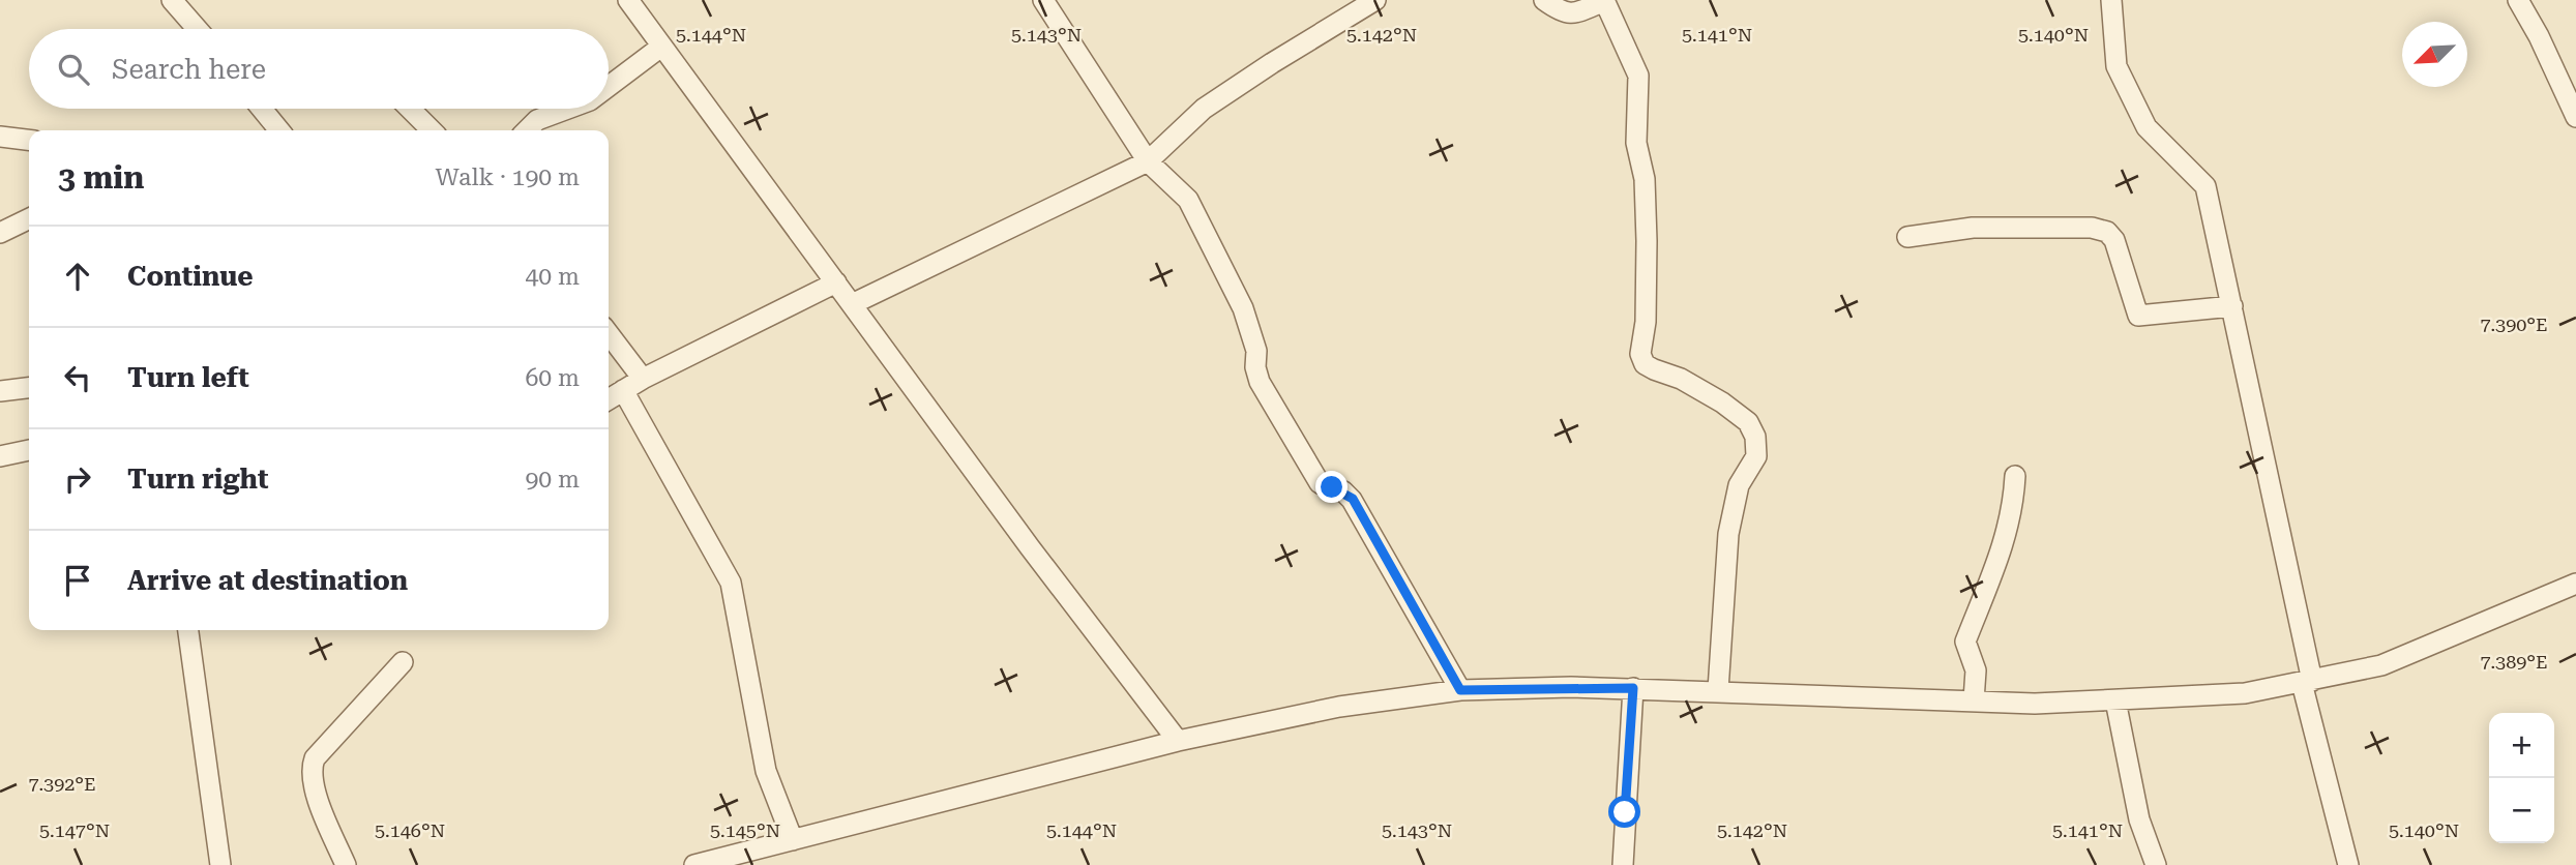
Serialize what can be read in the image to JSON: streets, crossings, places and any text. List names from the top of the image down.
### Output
{
  "north": "bottom left",
  "page": {
    "search": "Search here",
    "heading": ["3 min", "Walk · 190 m"],
    "list": [
      ["Continue", "40 m"],
      ["Turn left", "60 m"],
      ["Turn right", "90 m"],
      "Arrive at destination"
    ],
    "map_buttons": ["+", "−"]
  },
  "coordinates": [
    "5.144°N",
    "5.143°N",
    "5.142°N",
    "5.141°N",
    "5.140°N",
    "7.390°E",
    "7.389°E",
    "7.392°E",
    "5.147°N",
    "5.146°N",
    "5.145°N"
  ]
}
